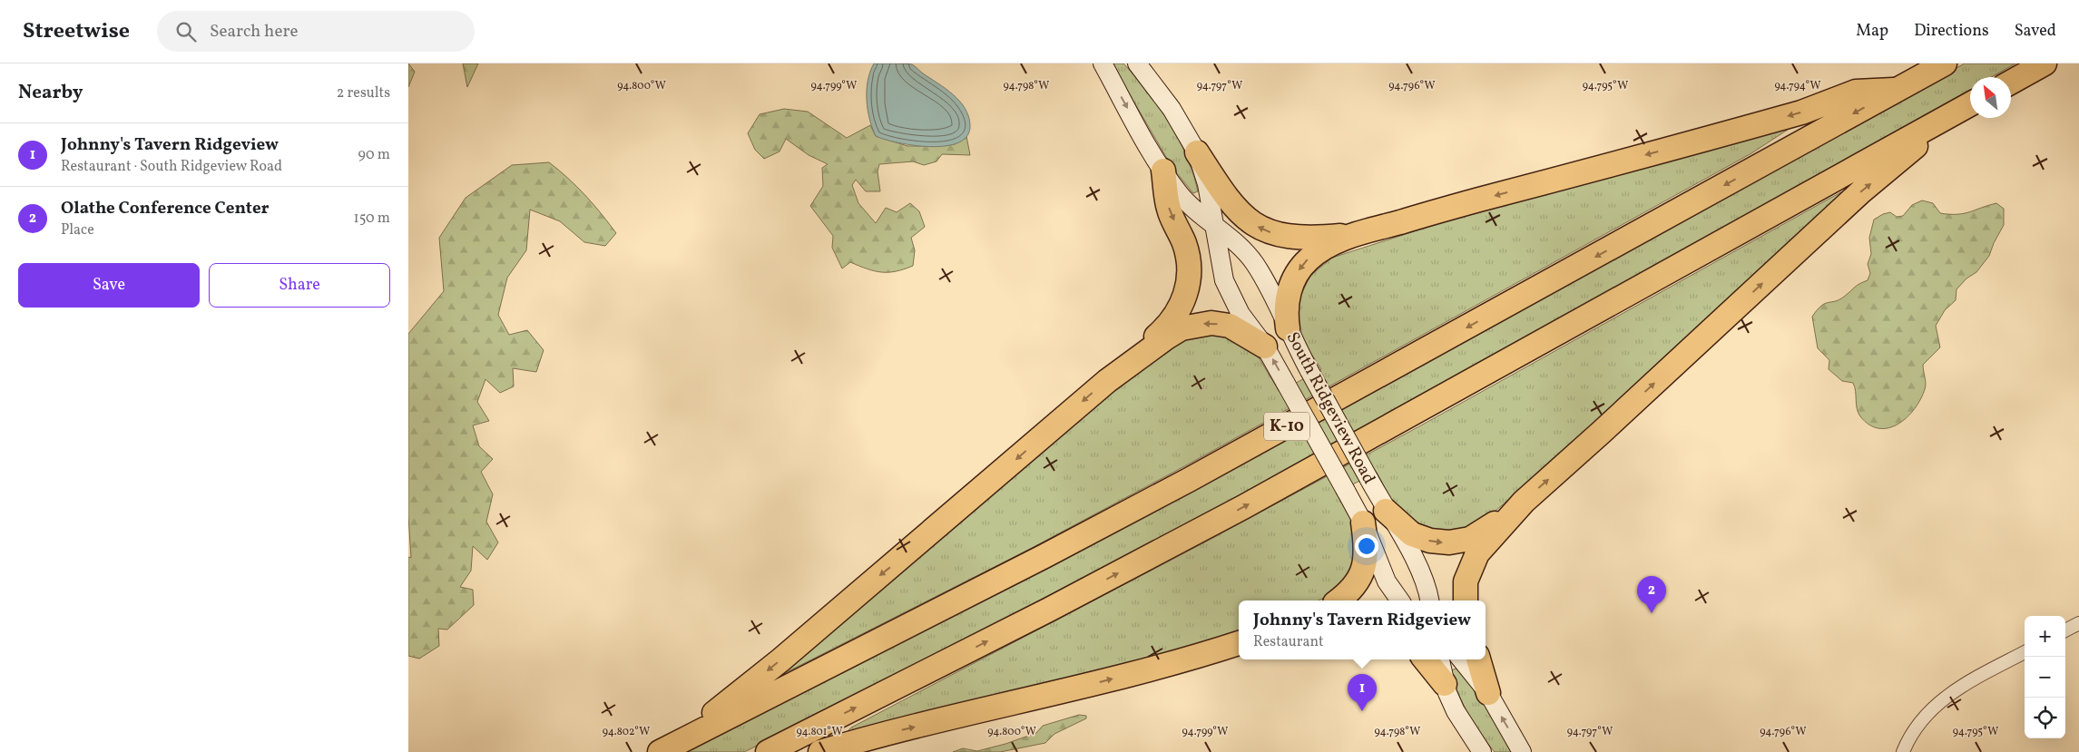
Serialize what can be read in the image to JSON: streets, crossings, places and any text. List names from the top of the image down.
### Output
{
  "streets": {
    "highway": ["K-10"],
    "main road": ["South Ridgeview Road"]
  },
  "north": "top left",
  "page": {
    "header": "Streetwise",
    "search": "Search here",
    "nav": ["Map", "Directions", "Saved"],
    "heading": ["Nearby", "2 results"],
    "list": [
      {
        "mark": "1",
        "name": "Johnny's Tavern Ridgeview",
        "note": "Restaurant · South Ridgeview Road",
        "value": "90 m"
      },
      {
        "mark": "2",
        "name": "Olathe Conference Center",
        "note": "Place",
        "value": "150 m"
      }
    ],
    "buttons": ["Save", "Share"],
    "pins": ["2", "1"],
    "popup": ["Johnny's Tavern Ridgeview", "Restaurant"],
    "map_buttons": ["+", "−"]
  },
  "coordinates": [
    "94.800°W",
    "94.799°W",
    "94.798°W",
    "94.797°W",
    "94.796°W",
    "94.795°W",
    "94.794°W",
    "94.802°W",
    "94.801°W"
  ]
}
